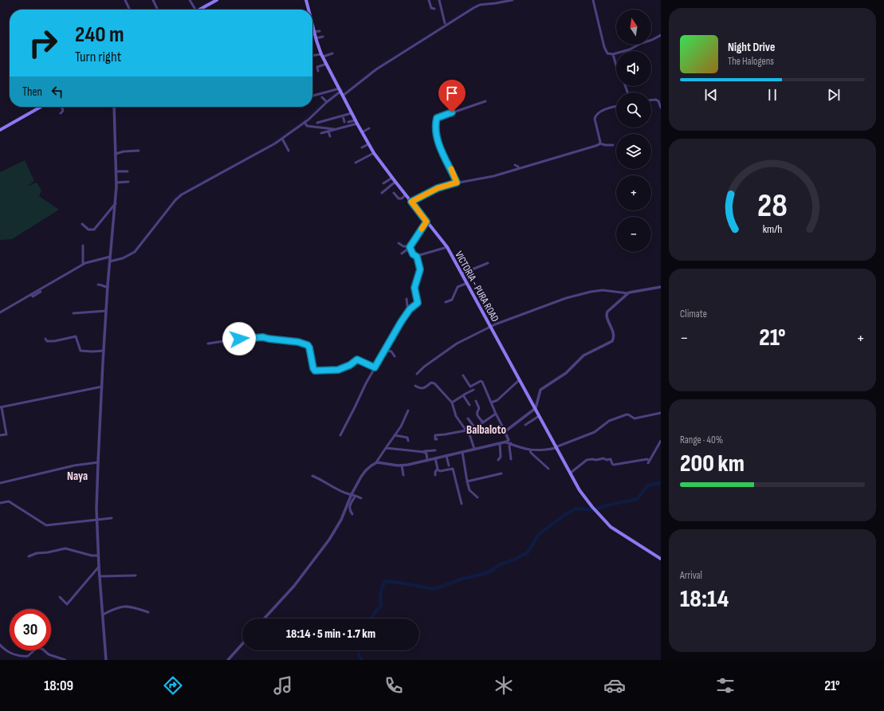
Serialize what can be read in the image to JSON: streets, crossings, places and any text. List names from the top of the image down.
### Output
{
  "streets": {
    "main road": ["VICTORIA - PURA ROAD"]
  },
  "districts": ["Balbaloto", "Naya"],
  "north": "top",
  "page": {
    "map_buttons": ["+", "−"],
    "turn": ["240 m", "Turn right"],
    "song": ["Night Drive", "The Halogens"],
    "then": "Then",
    "tile": [
      "Climate",
      ["Range · 40%", "200 km"],
      ["Arrival", "18:14"]
    ],
    "heat": ["−", "21°", "+"],
    "limit": "30",
    "trip": "18:14 · 5 min · 1.7 km",
    "tabs": ["18:09", "21°"],
    "gauge": ["28", "km/h"]
  }
}
